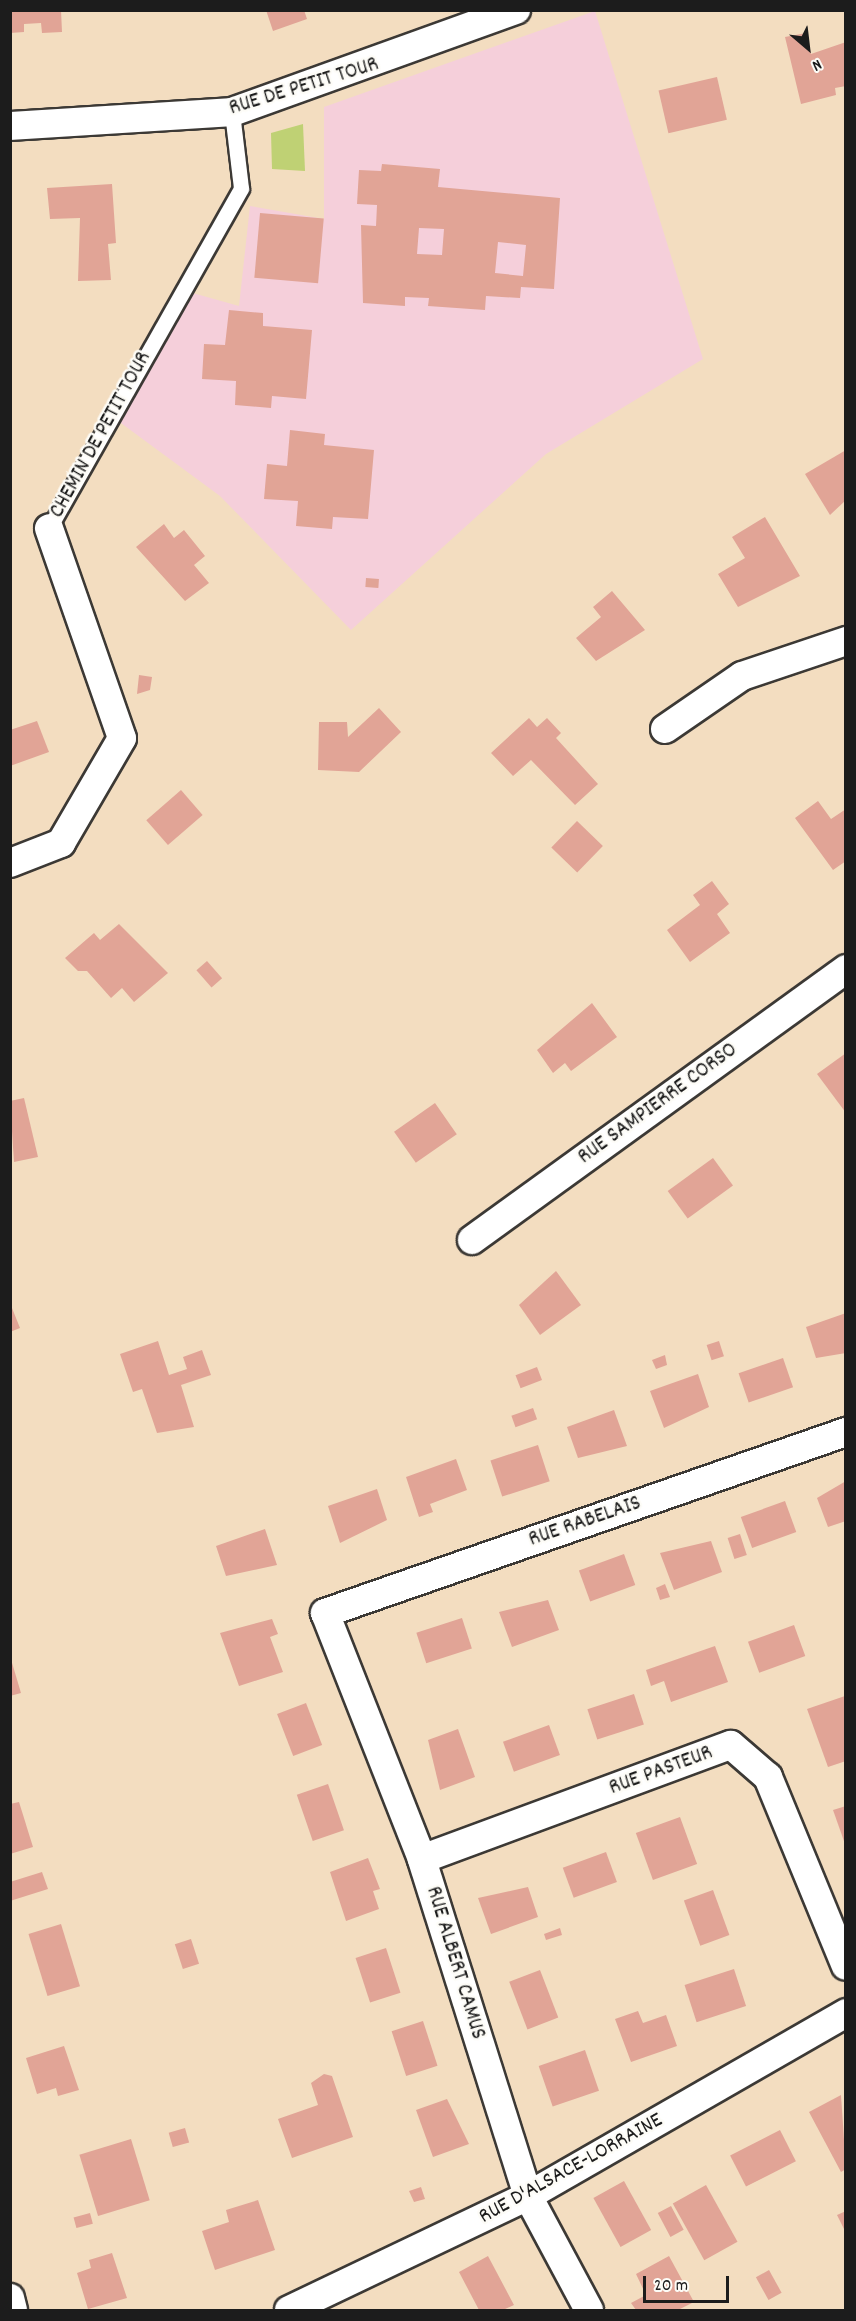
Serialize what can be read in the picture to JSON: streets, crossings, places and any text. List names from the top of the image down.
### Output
{
  "streets": {
    "street": [
      "RUE DE PETIT TOUR",
      "CHEMIN DE PETIT TOUR",
      "RUE SAMPIERRE CORSO",
      "RUE RABELAIS",
      "RUE PASTEUR",
      "RUE ALBERT CAMUS",
      "RUE D'ALSACE-LORRAINE"
    ]
  },
  "crossings": [
    ["RUE DE PETIT TOUR", "CHEMIN DE PETIT TOUR"],
    ["RUE RABELAIS", "RUE ALBERT CAMUS"],
    ["RUE PASTEUR", "RUE ALBERT CAMUS"],
    ["RUE ALBERT CAMUS", "RUE D'ALSACE-LORRAINE"]
  ],
  "scale_bar": "20 m",
  "north": "bottom right"
}
